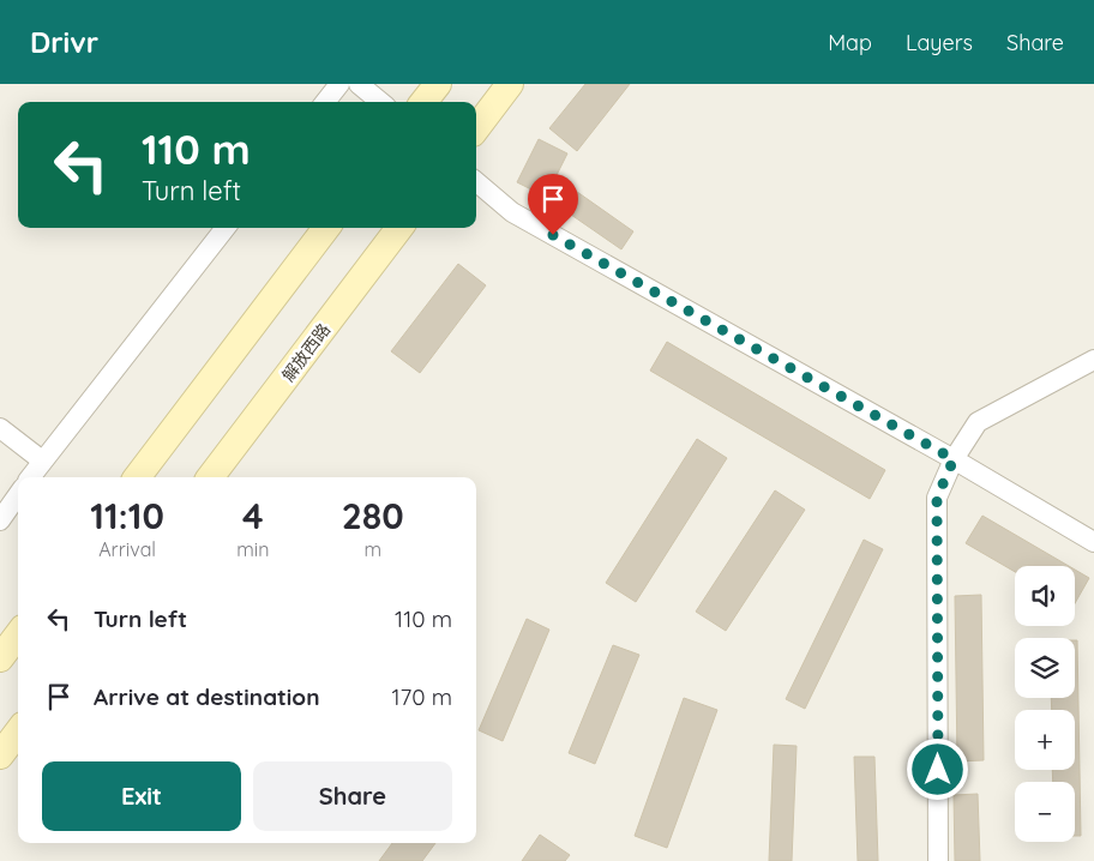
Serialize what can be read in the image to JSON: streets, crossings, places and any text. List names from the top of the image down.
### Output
{
  "streets": {
    "main road": ["解放西路"]
  },
  "page": {
    "header": "Drivr",
    "nav": ["Map", "Layers", "Share"],
    "turn": ["110 m", "Turn left"],
    "eta": [
      "11:10",
      "Arrival",
      "4",
      "min",
      "280",
      "m"
    ],
    "map_buttons": ["+", "−"],
    "list": [
      {
        "name": "Turn left",
        "value": "110 m"
      },
      {
        "name": "Arrive at destination",
        "value": "170 m"
      }
    ],
    "buttons": ["Exit", "Share"]
  }
}
